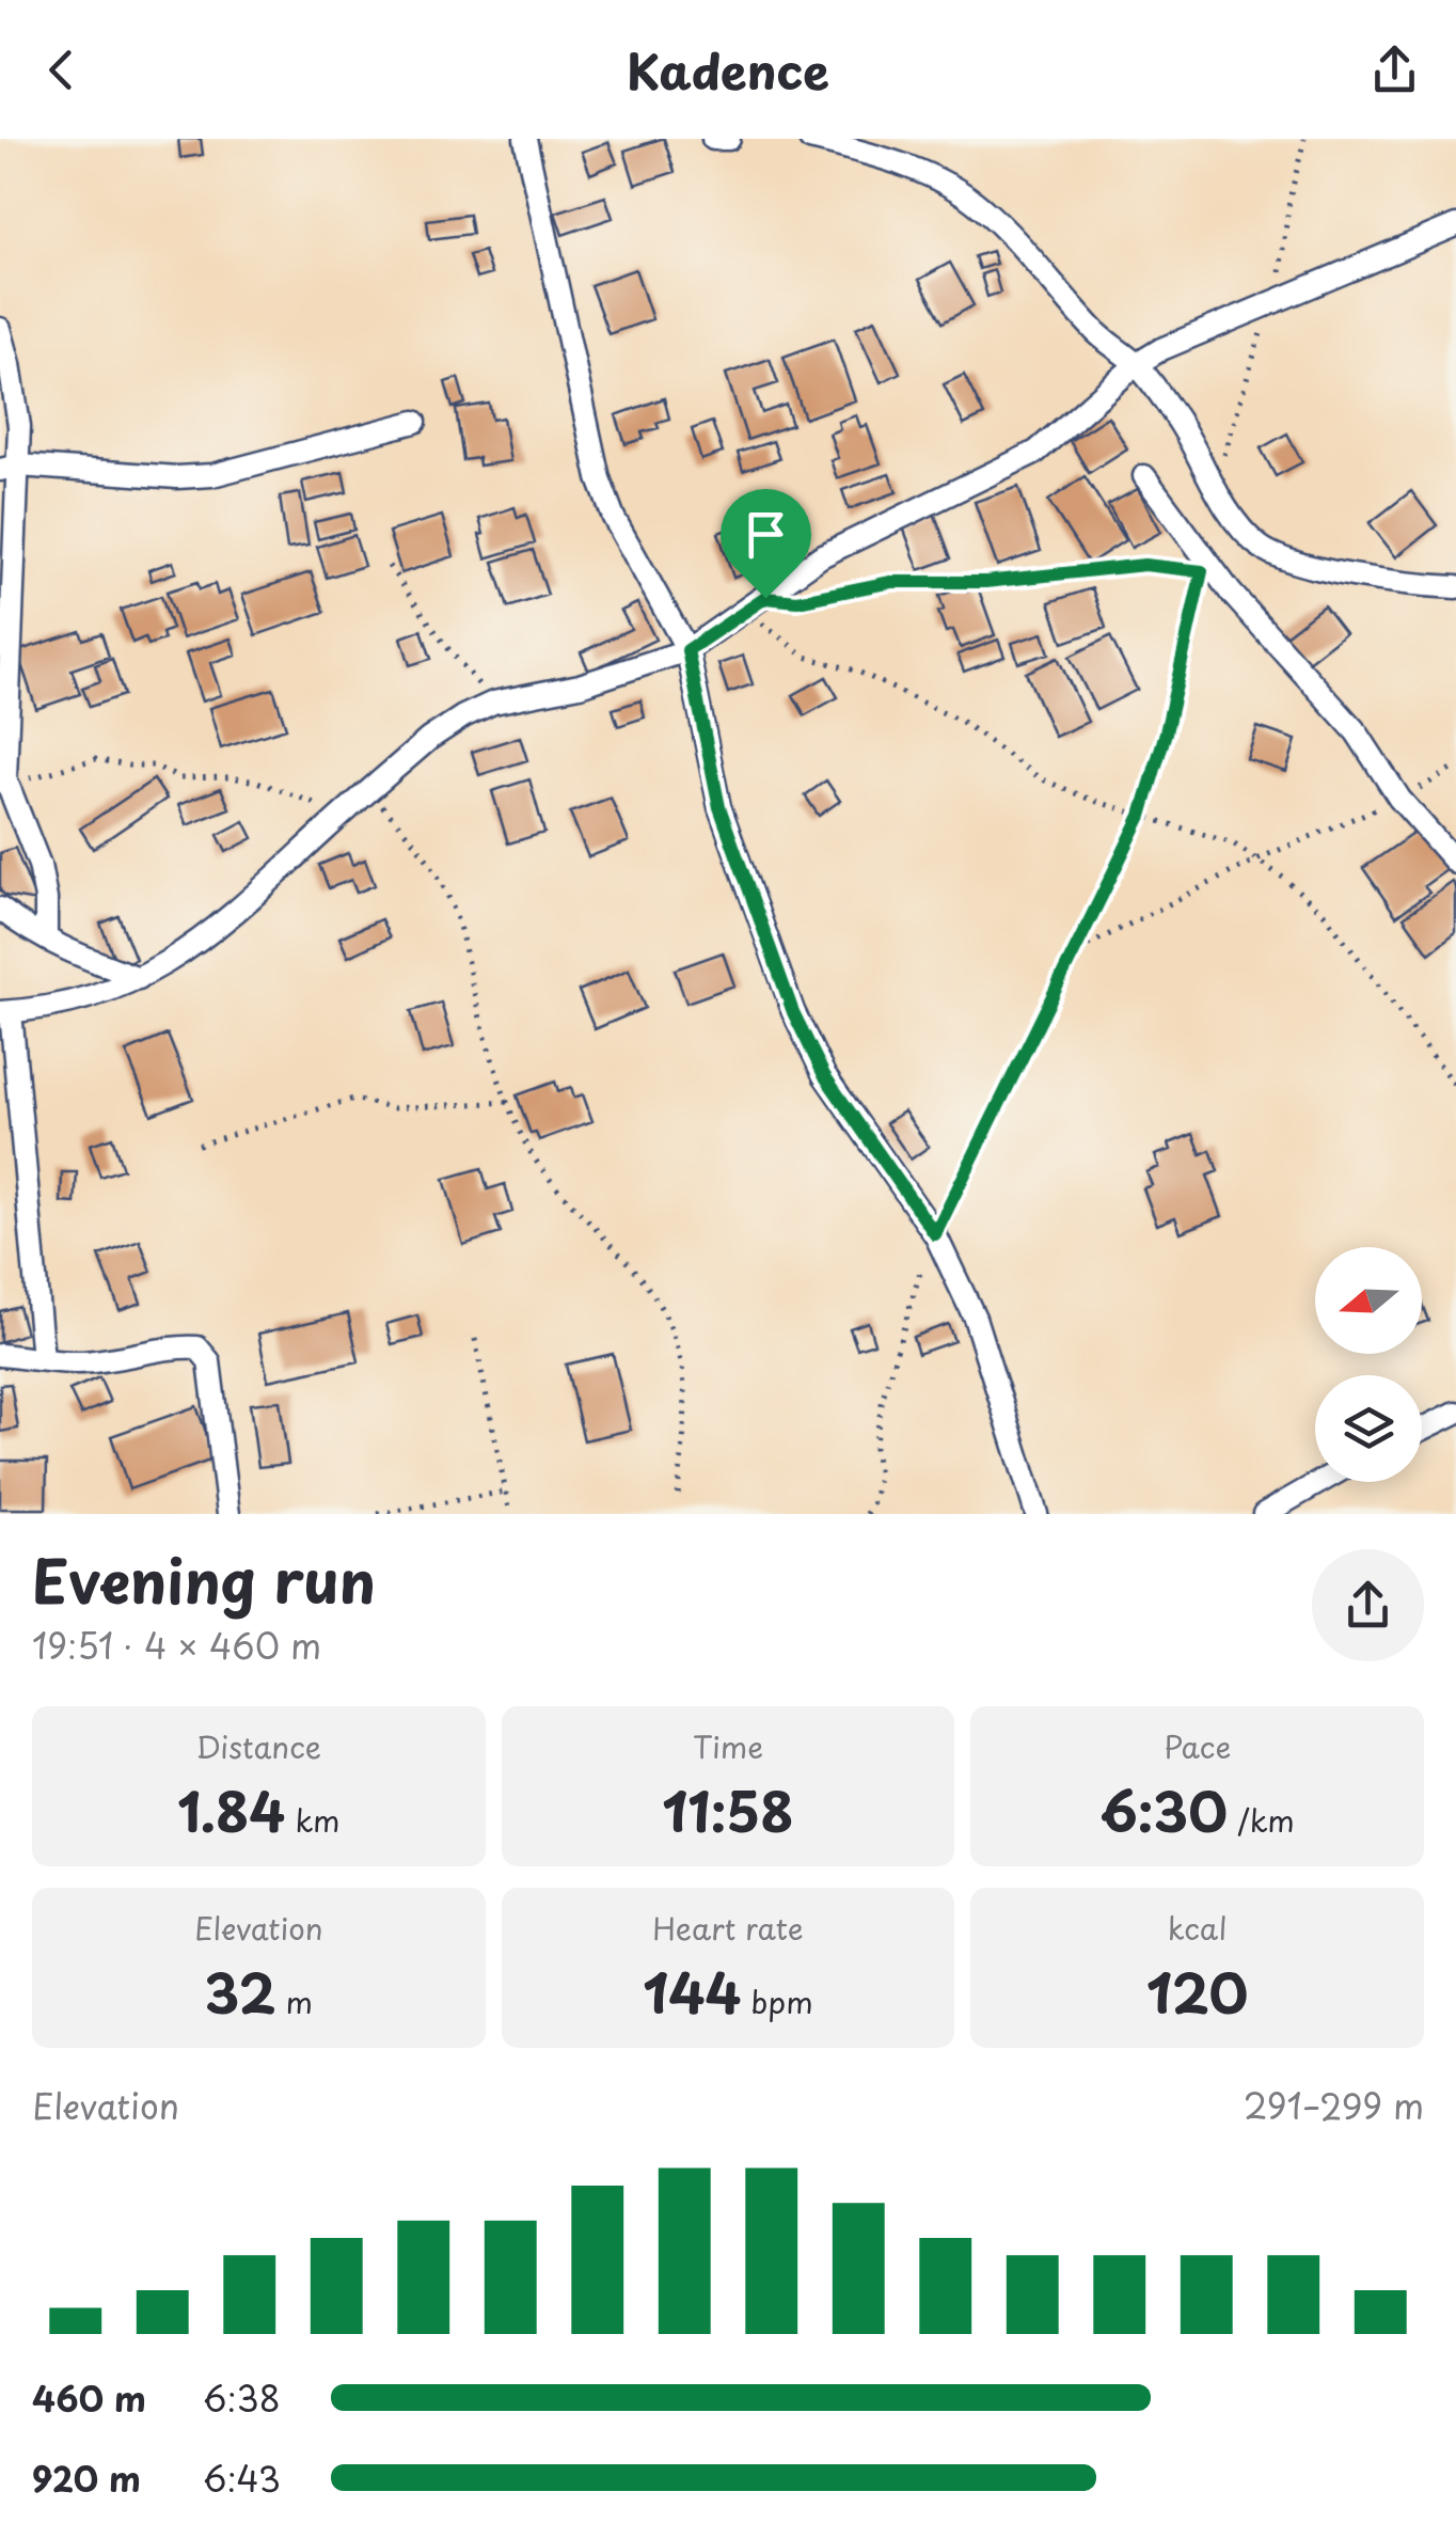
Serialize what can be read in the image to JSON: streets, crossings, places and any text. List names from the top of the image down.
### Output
{
  "north": "left",
  "page": {
    "header": "Kadence",
    "heading": ["Evening run", "19:51 · 4 × 460 m"],
    "stats": [
      ["Distance", "1.84 km"],
      ["Time", "11:58"],
      ["Pace", "6:30 /km"],
      ["Elevation", "32 m"],
      ["Heart rate", "144 bpm"],
      ["kcal", "120"]
    ],
    "chart": ["Elevation", "291–299 m"],
    "list": [
      {
        "name": "460 m",
        "note": "6:38"
      },
      {
        "name": "920 m",
        "note": "6:43"
      }
    ]
  }
}
